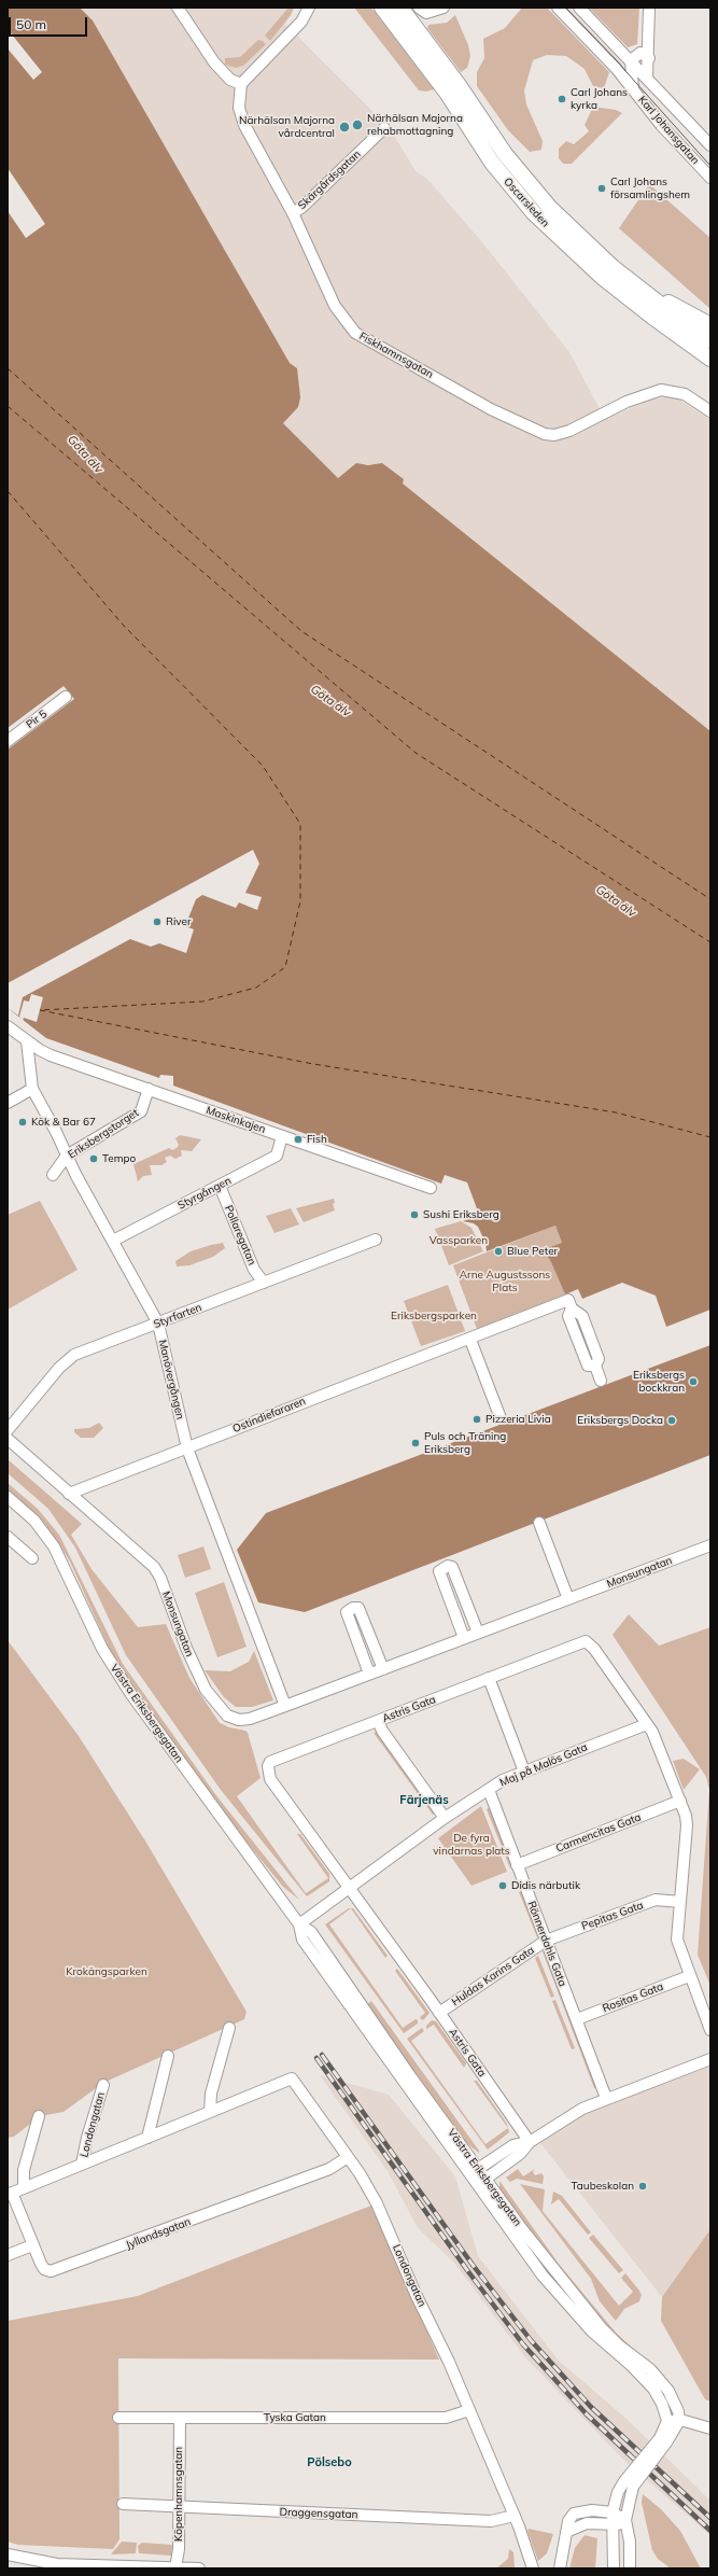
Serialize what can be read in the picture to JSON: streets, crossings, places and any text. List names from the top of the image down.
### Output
{
  "streets": {
    "highway": ["Oscarsleden"],
    "street": [
      "Karl Johansgatan",
      "Skärgårdsgatan",
      "Fiskhamnsgatan",
      "Pir 5",
      "Maskinkajen",
      "Eriksbergstorget",
      "Styrgången",
      "Pollaregatan",
      "Styrfarten",
      "Manövergången",
      "Ostindiefararen",
      "Monsungatan",
      "Astris Gata",
      "Västra Eriksbergsgatan",
      "Maj på Malös Gata",
      "Carmencitas Gata",
      "Pepitas Gata",
      "Rönnerdahls Gata",
      "Huldas Karins Gata",
      "Rositas Gata",
      "Londongatan",
      "Jyllandsgatan",
      "Tyska Gatan",
      "Köpenhamnsgatan",
      "Draggensgatan"
    ]
  },
  "crossings": [
    ["Skärgårdsgatan", "Fiskhamnsgatan"],
    ["Maskinkajen", "Eriksbergstorget"],
    ["Maskinkajen", "Styrgången"],
    ["Maskinkajen", "Manövergången"],
    ["Eriksbergstorget", "Manövergången"],
    ["Styrgången", "Pollaregatan"],
    ["Styrgången", "Manövergången"],
    ["Pollaregatan", "Styrfarten"],
    ["Styrfarten", "Manövergången"],
    ["Manövergången", "Ostindiefararen"],
    ["Manövergången", "Monsungatan"],
    ["Ostindiefararen", "Monsungatan"],
    ["Astris Gata", "Maj på Malös Gata"],
    ["Astris Gata", "Carmencitas Gata"],
    ["Astris Gata", "Pepitas Gata"],
    ["Astris Gata", "Huldas Karins Gata"],
    ["Astris Gata", "Rositas Gata"],
    ["Västra Eriksbergsgatan", "Maj på Malös Gata"],
    ["Maj på Malös Gata", "Rönnerdahls Gata"],
    ["Carmencitas Gata", "Rönnerdahls Gata"],
    ["Pepitas Gata", "Rönnerdahls Gata"],
    ["Pepitas Gata", "Huldas Karins Gata"],
    ["Rönnerdahls Gata", "Huldas Karins Gata"],
    ["Rönnerdahls Gata", "Rositas Gata"],
    ["Londongatan", "Jyllandsgatan"],
    ["Londongatan", "Tyska Gatan"],
    ["Londongatan", "Draggensgatan"],
    ["Tyska Gatan", "Köpenhamnsgatan"],
    ["Köpenhamnsgatan", "Draggensgatan"]
  ],
  "districts": ["Färjenäs", "Pölsebo"],
  "water": ["Göta älv"],
  "parks": [
    "Vassparken",
    "Arne Augustssons Plats",
    "Eriksbergsparken",
    "De fyra vindarnas plats",
    "Krokängsparken"
  ],
  "places": [
    "Carl Johans kyrka",
    "Närhälsan Majorna rehabmottagning",
    "Närhälsan Majorna vårdcentral",
    "Carl Johans församlingshem",
    "River",
    "Kök & Bar 67",
    "Fish",
    "Tempo",
    "Sushi Eriksberg",
    "Blue Peter",
    "Eriksbergs bockkran",
    "Pizzeria Livia",
    "Eriksbergs Docka",
    "Puls och Träning Eriksberg",
    "Didis närbutik",
    "Taubeskolan"
  ],
  "scale_bar": "50 m"
}
